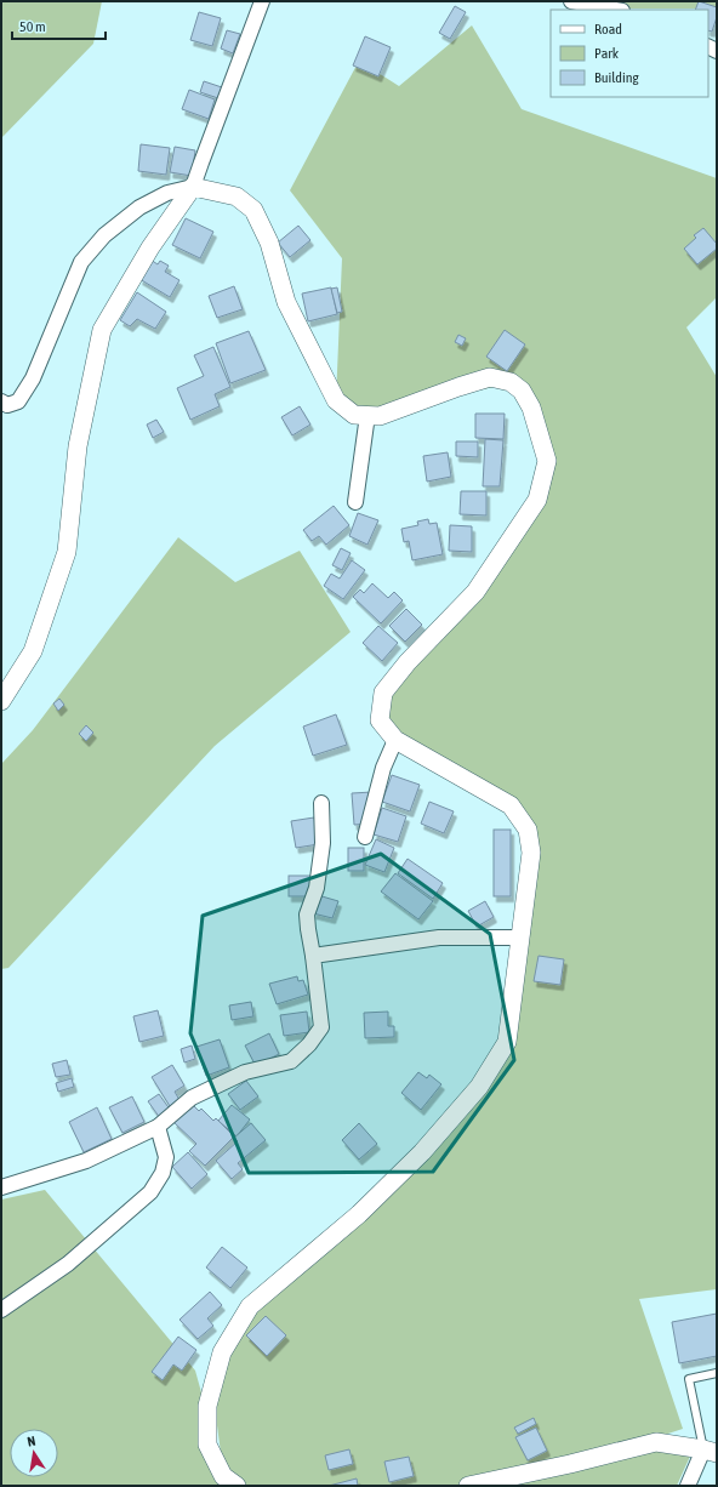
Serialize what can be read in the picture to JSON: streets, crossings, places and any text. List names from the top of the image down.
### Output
{
  "legend": ["Road", "Park", "Building"],
  "scale_bar": "50 m",
  "north": "top"
}
